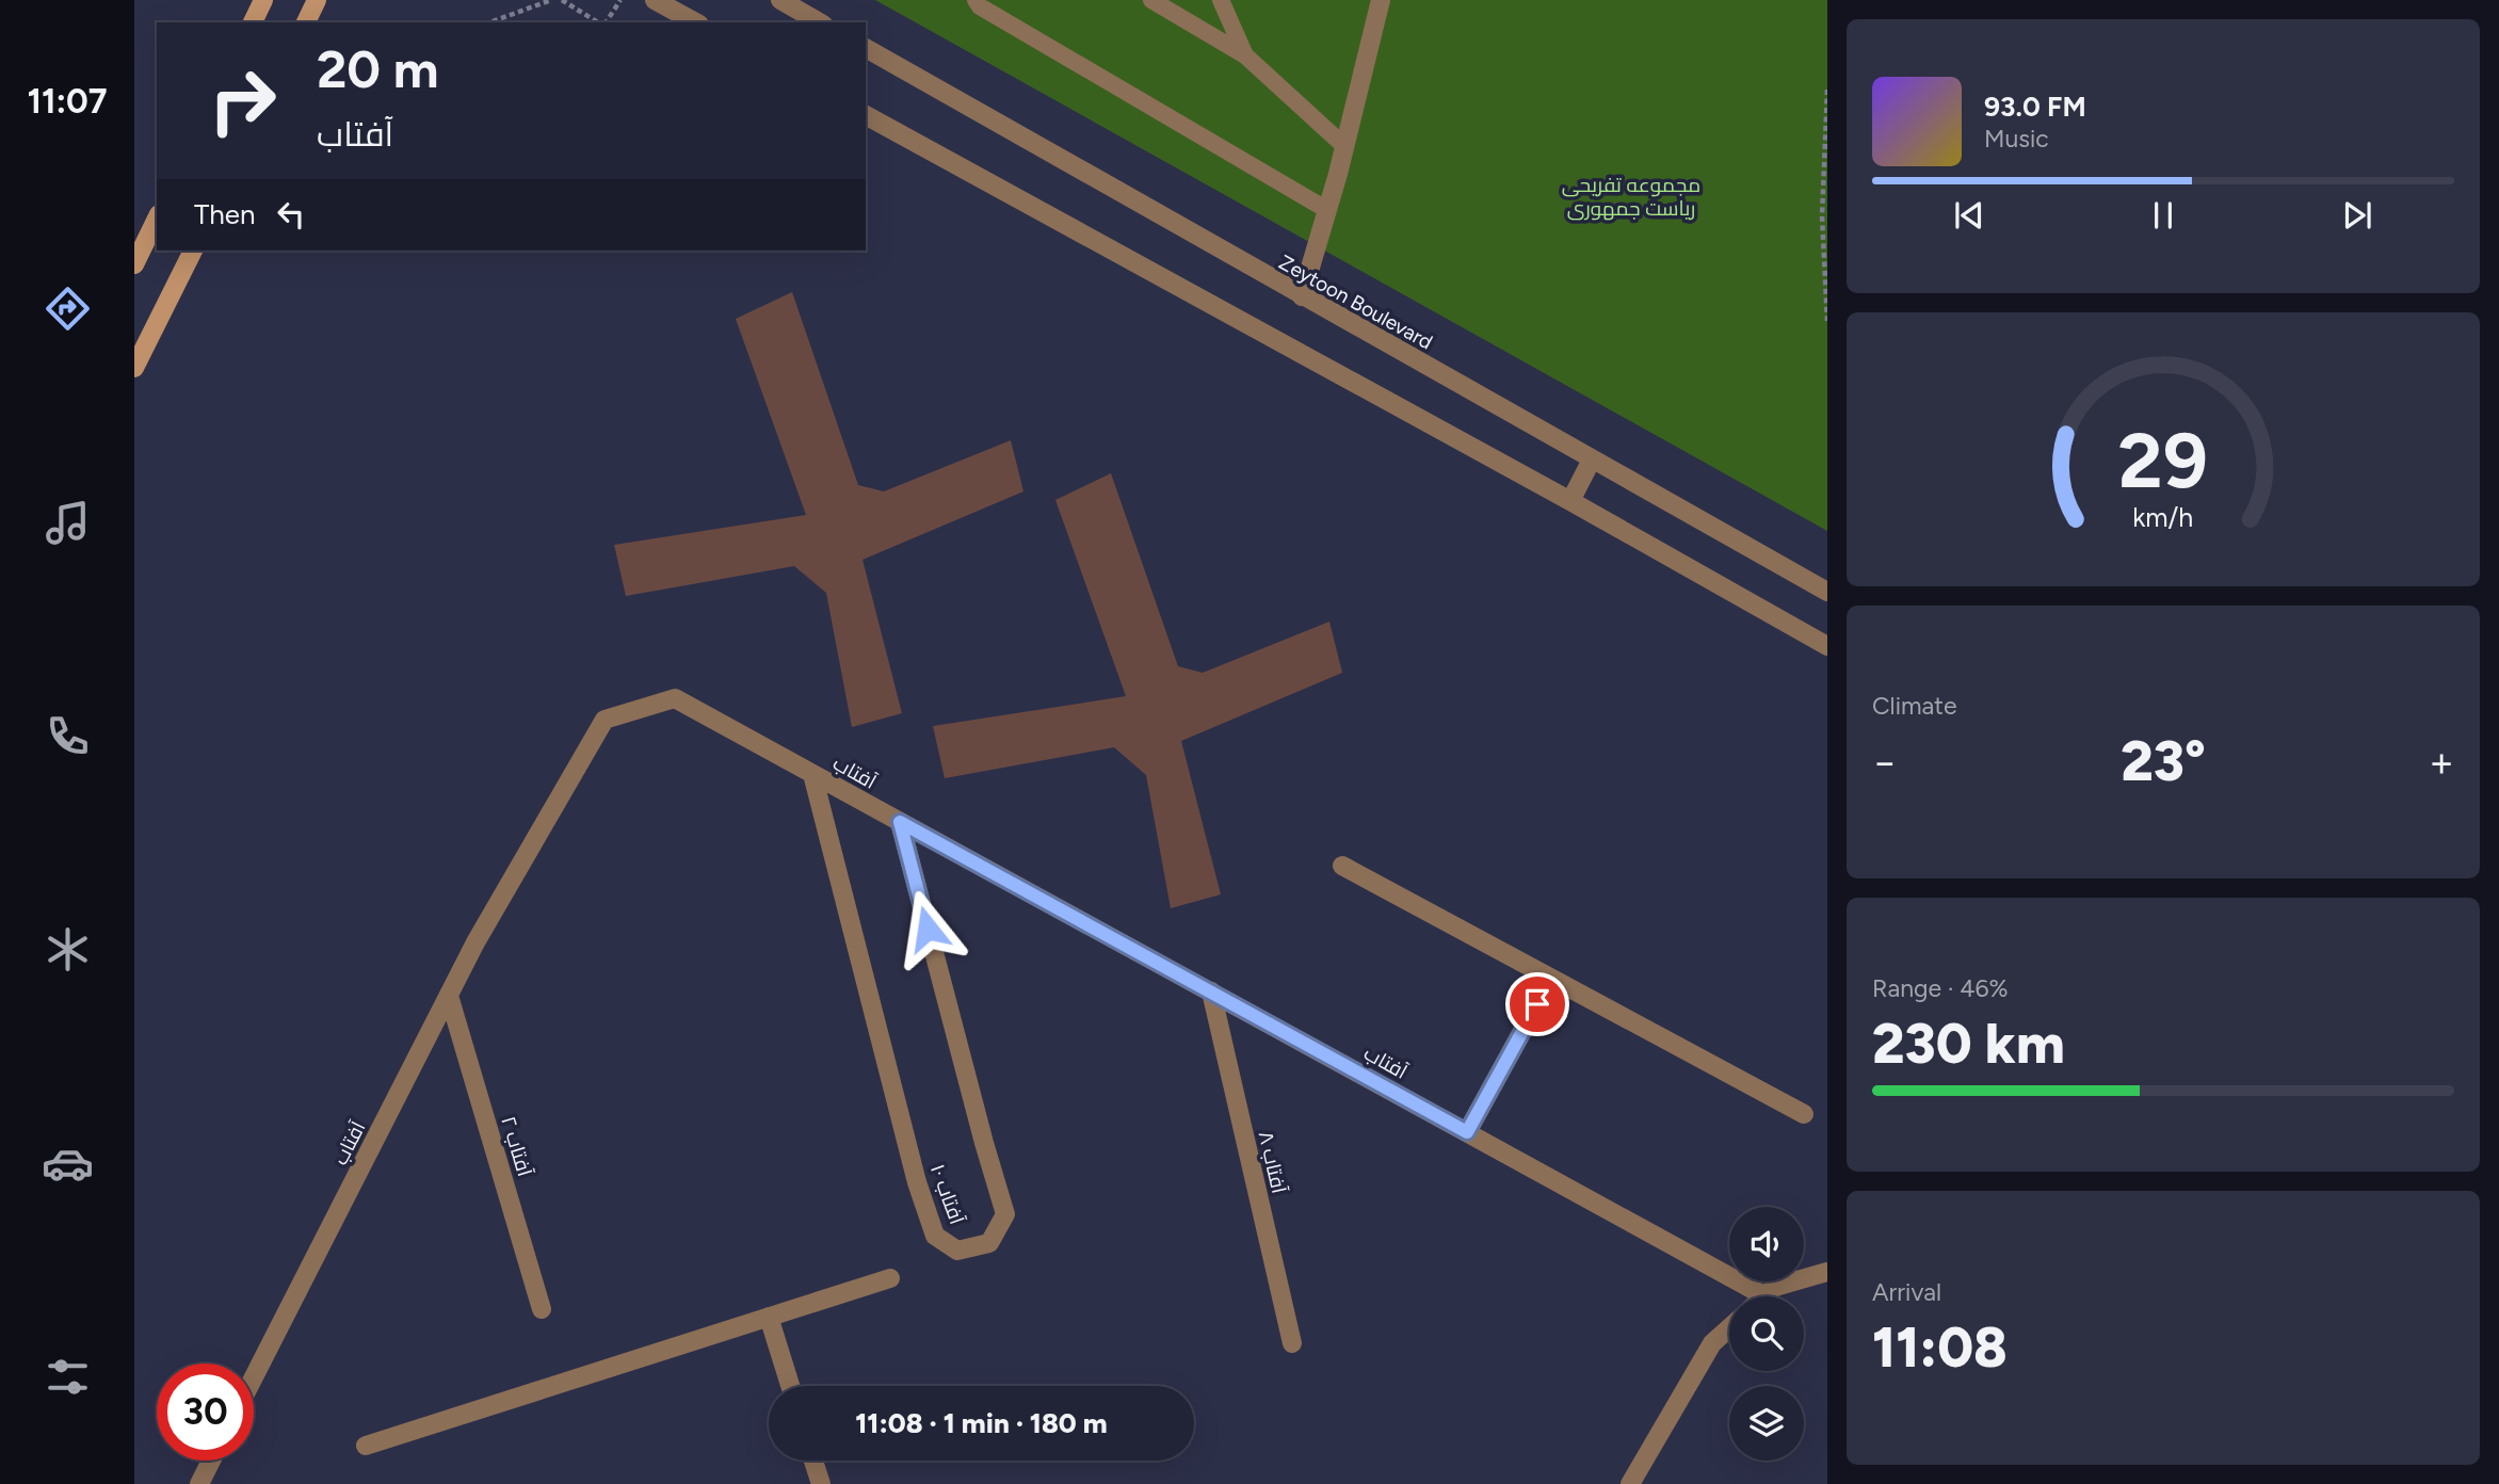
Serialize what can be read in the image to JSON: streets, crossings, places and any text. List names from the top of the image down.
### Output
{
  "streets": {
    "street": [
      "Zeytoon Boulevard",
      "آفتاب",
      "آفتاب ۲",
      "آفتاب ۸",
      "آفتاب ۱۰"
    ]
  },
  "crossings": [
    ["آفتاب", "آفتاب ۲"],
    ["آفتاب", "آفتاب ۸"],
    ["آفتاب", "آفتاب ۱۰"]
  ],
  "parks": ["مجموعه تفریحی ریاست جمهوری"],
  "page": {
    "tabs": "11:07",
    "turn": ["20 m", "آفتاب"],
    "song": ["93.0 FM", "Music"],
    "then": "Then",
    "tile": [
      "Climate",
      ["Range · 46%", "230 km"],
      ["Arrival", "11:08"]
    ],
    "heat": ["−", "23°", "+"],
    "limit": "30",
    "trip": "11:08 · 1 min · 180 m",
    "gauge": ["29", "km/h"]
  }
}
